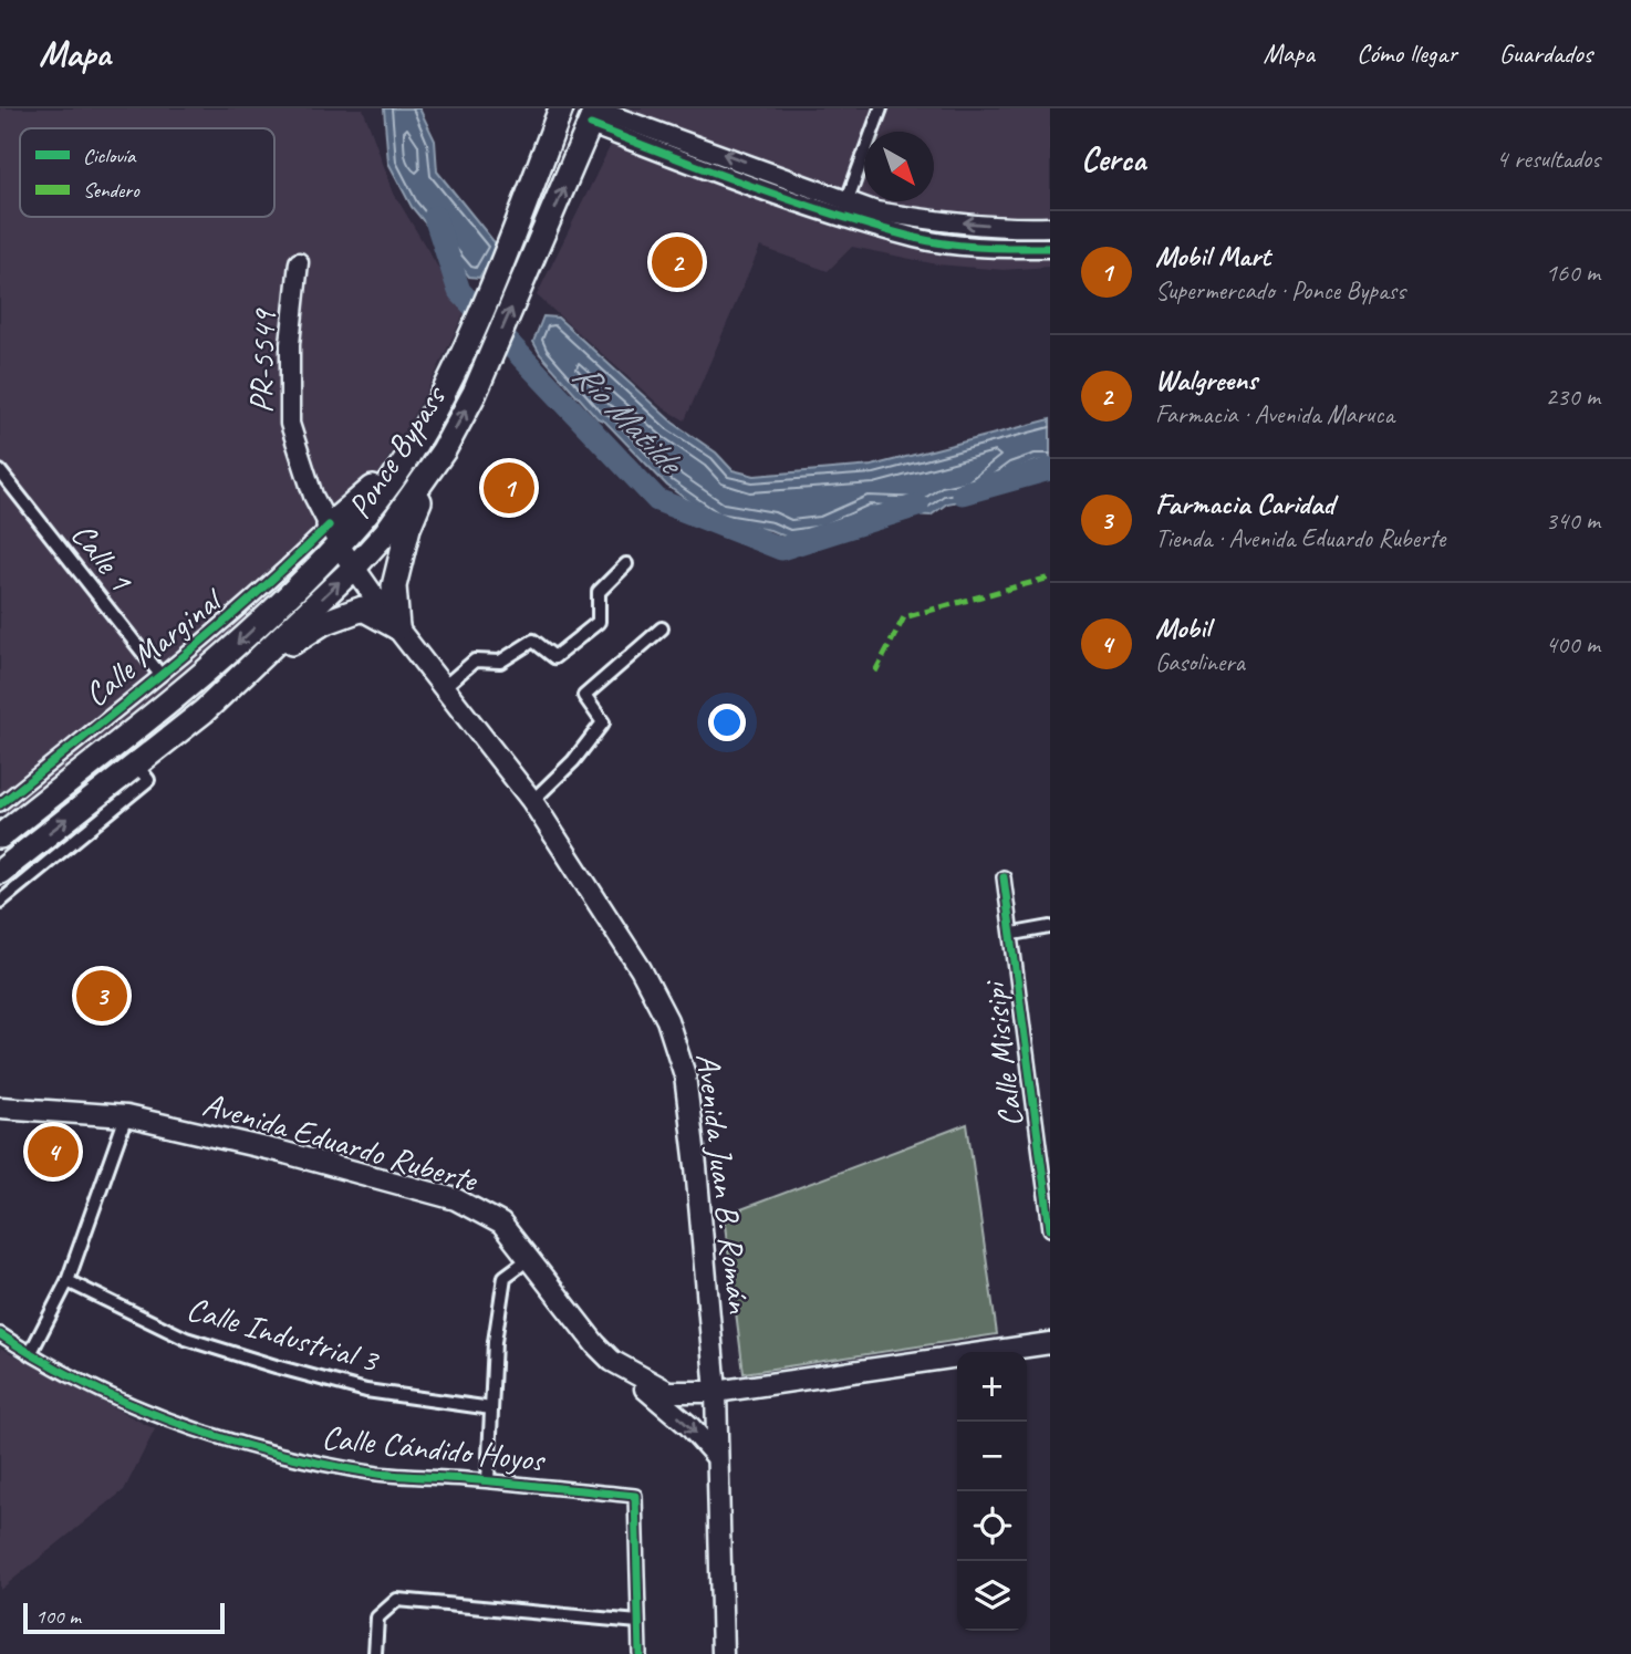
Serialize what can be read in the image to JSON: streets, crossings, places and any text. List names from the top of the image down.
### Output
{
  "streets": {
    "highway": ["Ponce Bypass"],
    "main road": ["Avenida Eduardo Ruberte", "Avenida Juan B. Román"],
    "street": [
      "PR-5549",
      "Calle 1",
      "Calle Marginal",
      "Calle Misisipi",
      "Calle Industrial 3",
      "Calle Cándido Hoyos"
    ]
  },
  "crossings": [
    ["PR-5549", "Ponce Bypass"],
    ["PR-5549", "Calle Marginal"],
    ["PR-5549", "Avenida Juan B. Román"],
    ["Ponce Bypass", "Calle Marginal"],
    ["Ponce Bypass", "Avenida Juan B. Román"],
    ["Calle 1", "Calle Marginal"],
    ["Calle Marginal", "Avenida Juan B. Román"],
    ["Avenida Eduardo Ruberte", "Avenida Juan B. Román"]
  ],
  "water": ["Río Matilde"],
  "legend": ["Ciclovía", "Sendero"],
  "scale_bar": "100 m",
  "north": "bottom right",
  "page": {
    "header": "Mapa",
    "nav": ["Mapa", "Cómo llegar", "Guardados"],
    "heading": ["Cerca", "4 resultados"],
    "list": [
      {
        "mark": "1",
        "name": "Mobil Mart",
        "note": "Supermercado · Ponce Bypass",
        "value": "160 m"
      },
      {
        "mark": "2",
        "name": "Walgreens",
        "note": "Farmacia · Avenida Maruca",
        "value": "230 m"
      },
      {
        "mark": "3",
        "name": "Farmacia Caridad",
        "note": "Tienda · Avenida Eduardo Ruberte",
        "value": "340 m"
      },
      {
        "mark": "4",
        "name": "Mobil",
        "note": "Gasolinera",
        "value": "400 m"
      }
    ],
    "pins": [
      "2",
      "1",
      "3",
      "4"
    ],
    "map_buttons": ["+", "−"],
    "scale": "100 m"
  }
}
